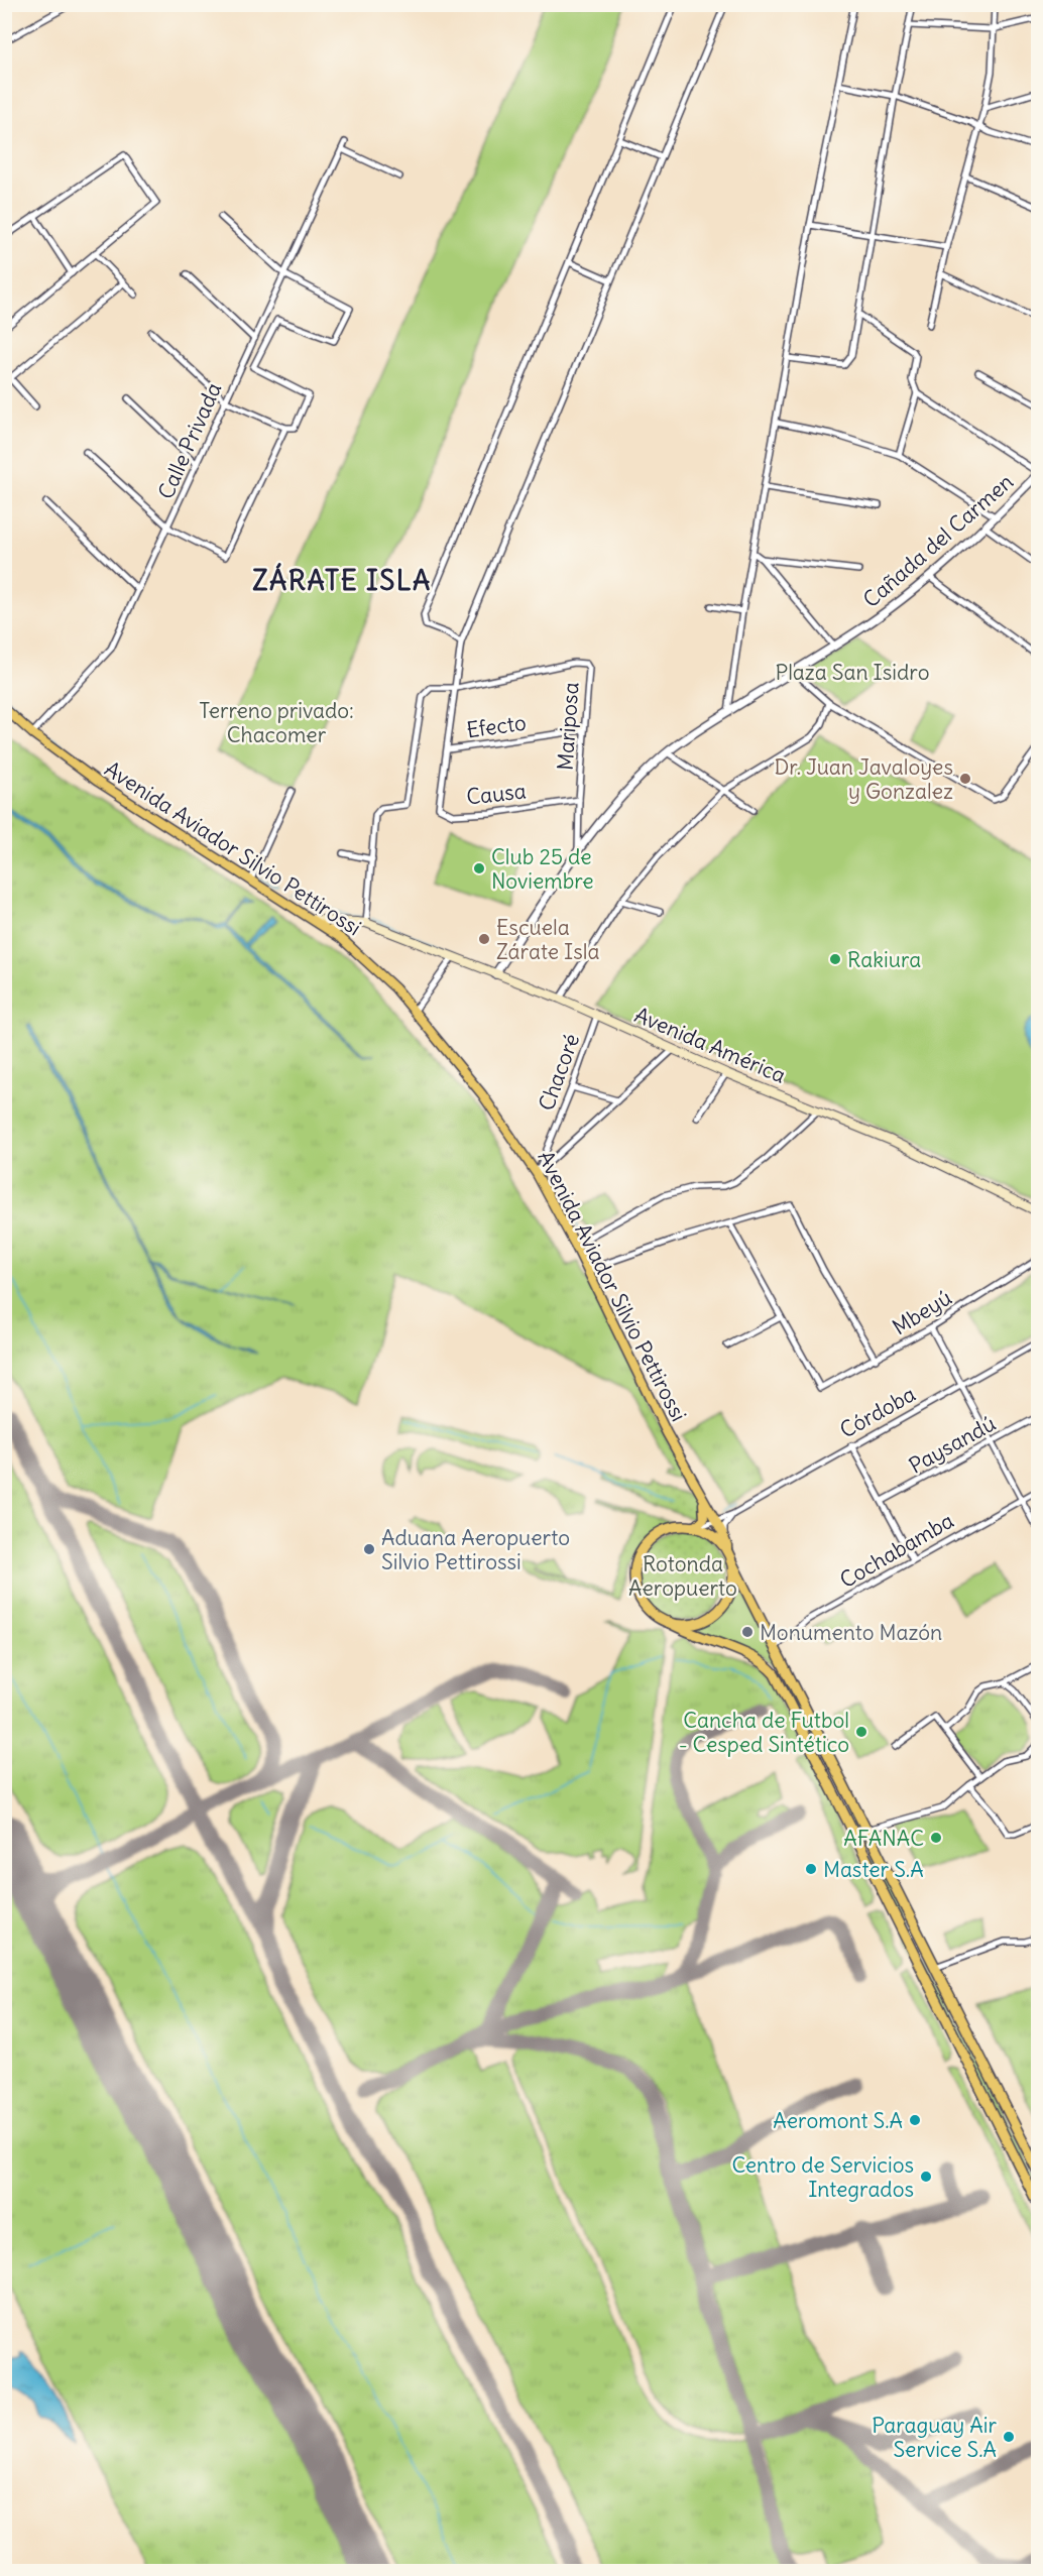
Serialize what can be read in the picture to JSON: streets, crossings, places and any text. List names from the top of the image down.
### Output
{
  "streets": {
    "highway": ["Avenida Aviador Silvio Pettirossi"],
    "main road": ["Avenida América"],
    "street": [
      "Calle Privada",
      "Cañada del Carmen",
      "Efecto",
      "Mariposa",
      "Causa",
      "Chacoré",
      "Mbeyú",
      "Córdoba",
      "Paysandú",
      "Cochabamba"
    ]
  },
  "crossings": [
    ["Calle Privada", "Avenida Aviador Silvio Pettirossi"],
    ["Cañada del Carmen", "Mariposa"],
    ["Cañada del Carmen", "Avenida América"],
    ["Efecto", "Mariposa"],
    ["Efecto", "Causa"],
    ["Mariposa", "Causa"],
    ["Avenida Aviador Silvio Pettirossi", "Avenida América"],
    ["Avenida Aviador Silvio Pettirossi", "Chacoré"],
    ["Avenida Aviador Silvio Pettirossi", "Córdoba"],
    ["Avenida Aviador Silvio Pettirossi", "Cochabamba"],
    ["Avenida América", "Chacoré"]
  ],
  "districts": ["ZÁRATE ISLA"],
  "parks": ["Plaza San Isidro", "Terreno privado: Chacomer", "Rotonda Aeropuerto"],
  "places": [
    "Dr. Juan Javaloyes y Gonzalez",
    "Club 25 de Noviembre",
    "Escuela Zárate Isla",
    "Rakiura",
    "Aduana Aeropuerto Silvio Pettirossi",
    "Monumento Mazón",
    "Cancha de Futbol - Cesped Sintético",
    "AFANAC",
    "Master S.A",
    "Aeromont S.A",
    "Centro de Servicios Integrados",
    "Paraguay Air Service S.A"
  ]
}
